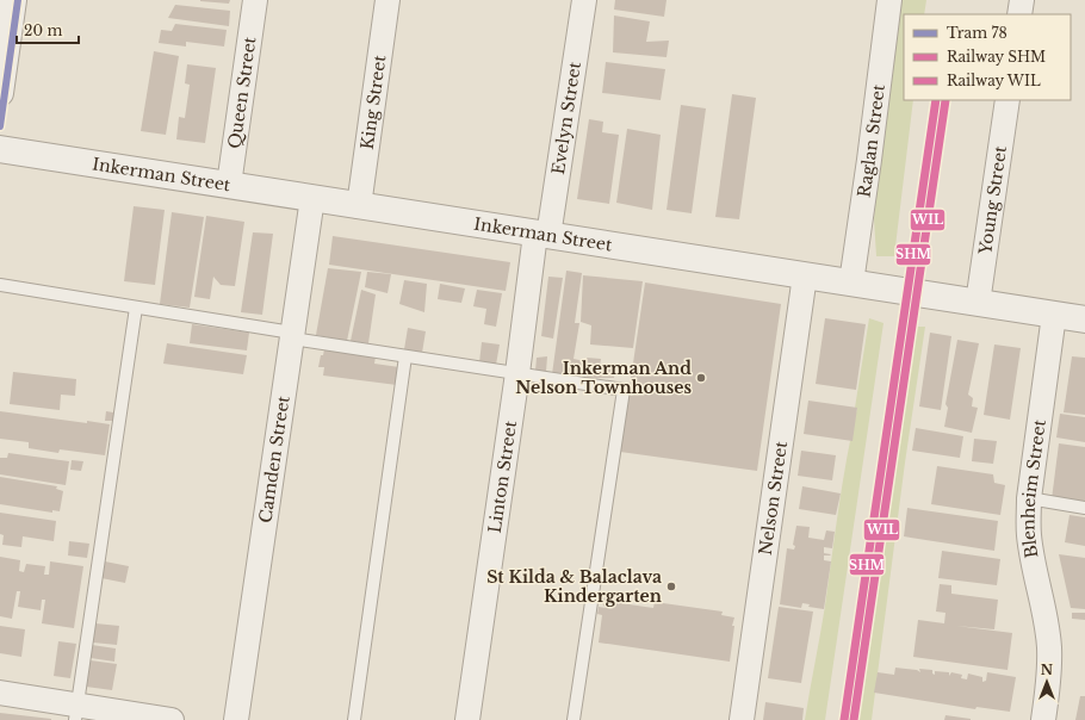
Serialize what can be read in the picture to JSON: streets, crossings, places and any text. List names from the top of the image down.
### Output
{
  "streets": {
    "street": [
      "Queen Street",
      "King Street",
      "Evelyn Street",
      "Raglan Street",
      "Inkerman Street",
      "Young Street",
      "Camden Street",
      "Linton Street",
      "Blenheim Street",
      "Nelson Street"
    ]
  },
  "crossings": [
    ["Queen Street", "Inkerman Street"],
    ["King Street", "Inkerman Street"],
    ["Evelyn Street", "Inkerman Street"],
    ["Evelyn Street", "Linton Street"],
    ["Raglan Street", "Inkerman Street"],
    ["Inkerman Street", "Young Street"],
    ["Inkerman Street", "Camden Street"],
    ["Inkerman Street", "Linton Street"],
    ["Inkerman Street", "Blenheim Street"],
    ["Inkerman Street", "Nelson Street"]
  ],
  "places": ["Inkerman And Nelson Townhouses", "St Kilda & Balaclava Kindergarten"],
  "lines": ["tram line 78", "rail line SHM", "rail line WIL"],
  "legend": ["Tram 78", "Railway SHM", "Railway WIL"],
  "scale_bar": "20 m",
  "north": "top"
}
